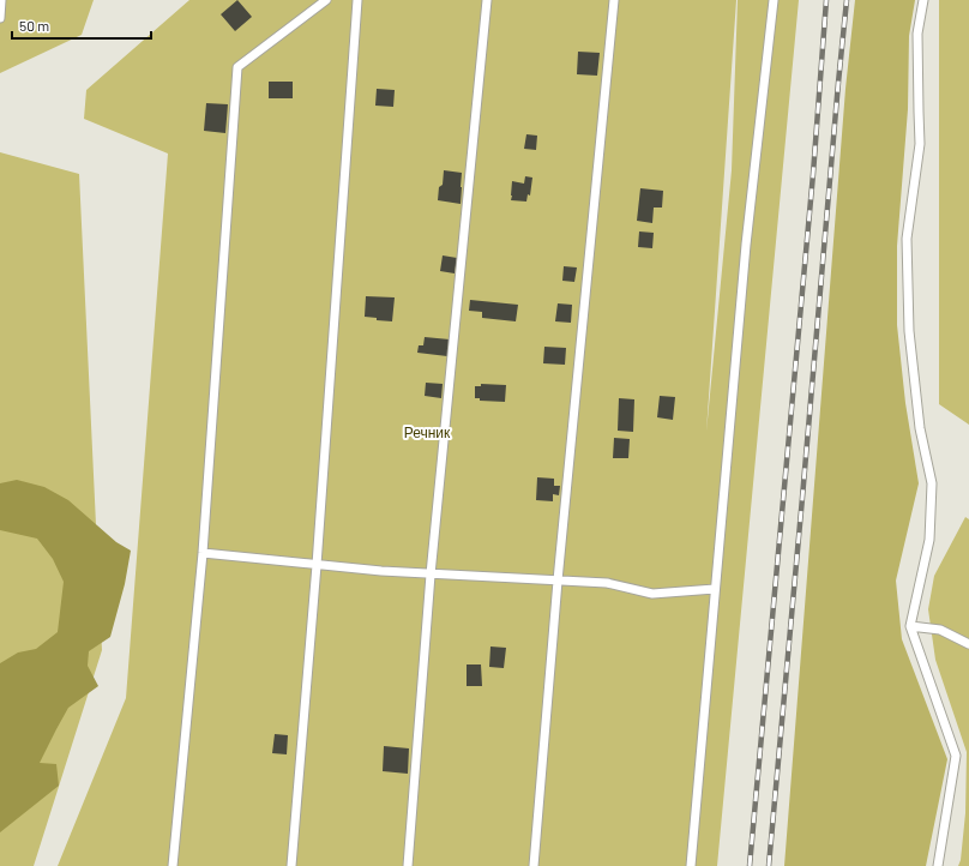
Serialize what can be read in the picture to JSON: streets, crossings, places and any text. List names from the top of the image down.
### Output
{
  "parks": ["Речник"],
  "scale_bar": "50 m"
}
